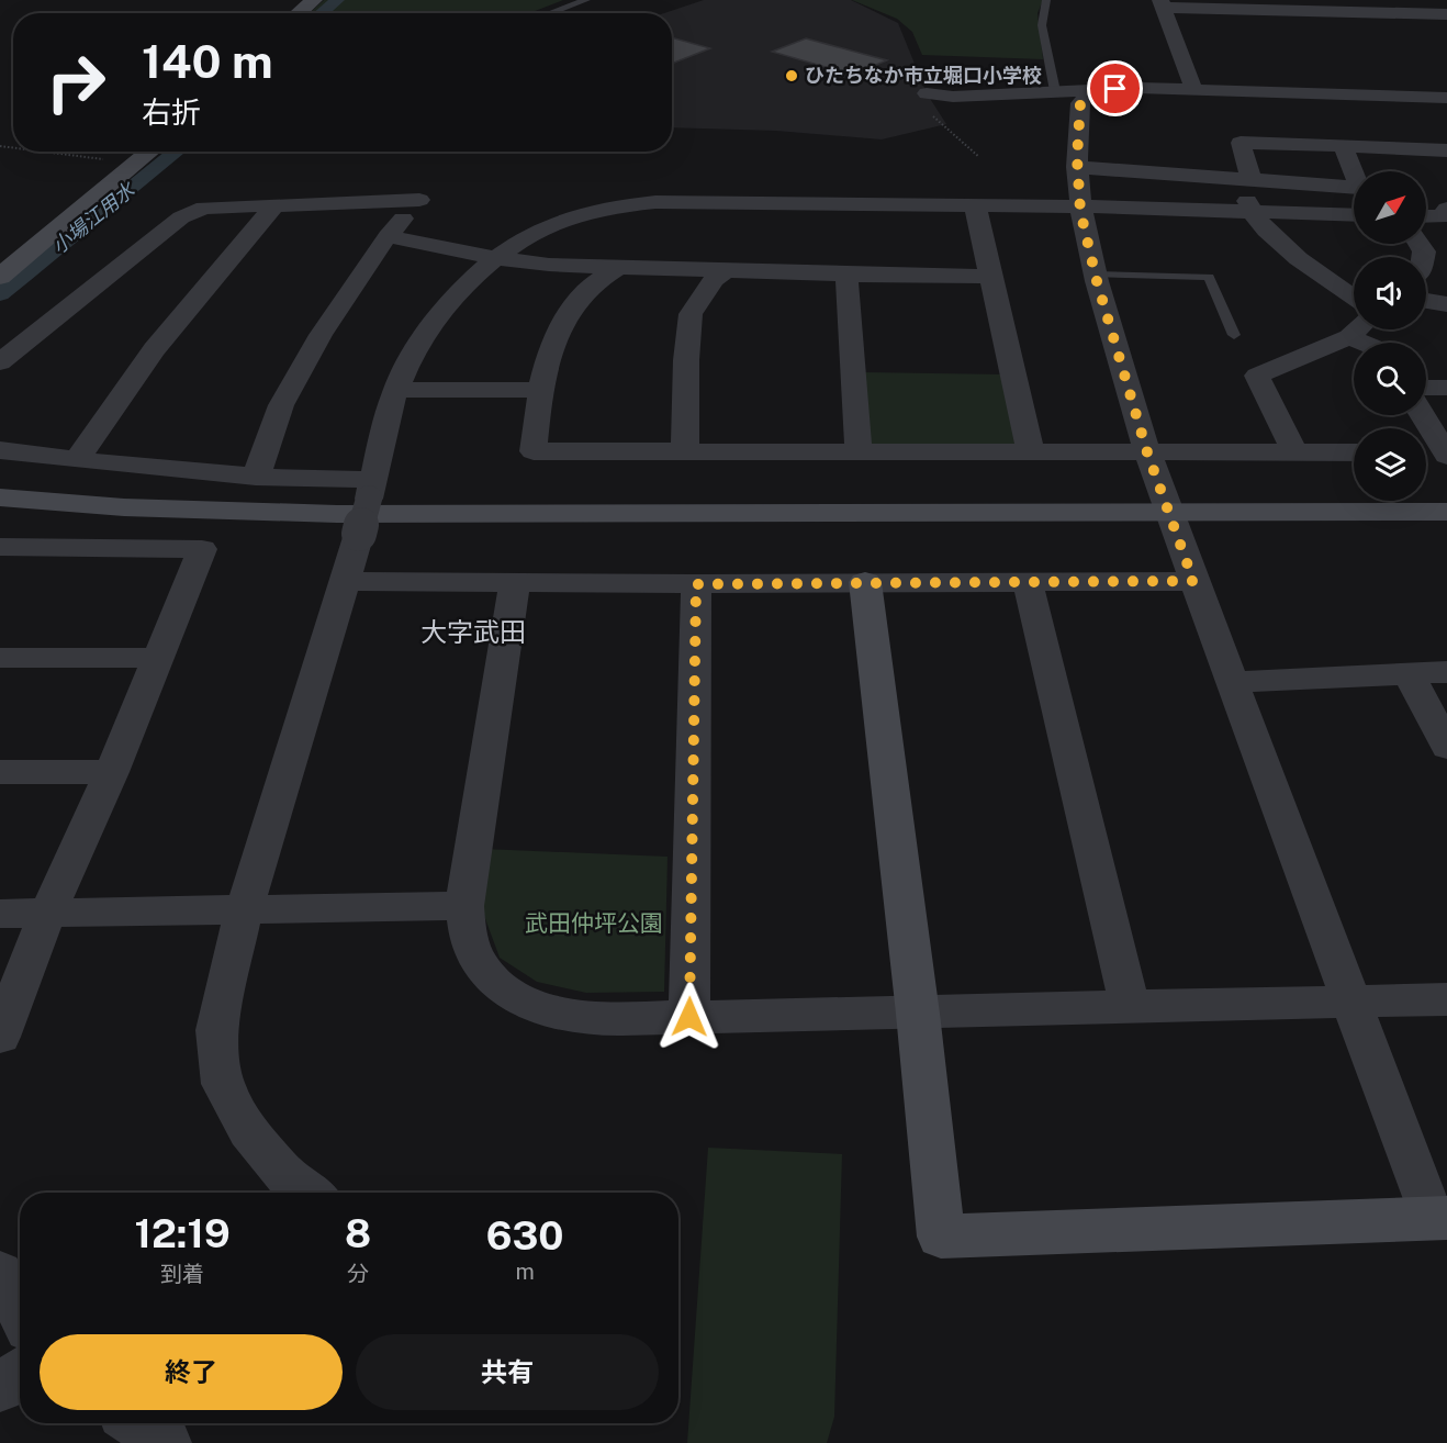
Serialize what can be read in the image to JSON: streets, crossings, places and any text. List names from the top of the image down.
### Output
{
  "districts": ["大字武田"],
  "water": ["小場江用水"],
  "parks": ["武田仲坪公園"],
  "places": ["ひたちなか市立堀口小学校"],
  "north": "top right",
  "page": {
    "turn": ["140 m", "右折"],
    "eta": [
      "12:19",
      "到着",
      "8",
      "分",
      "630",
      "m"
    ],
    "buttons": ["終了", "共有"]
  }
}
